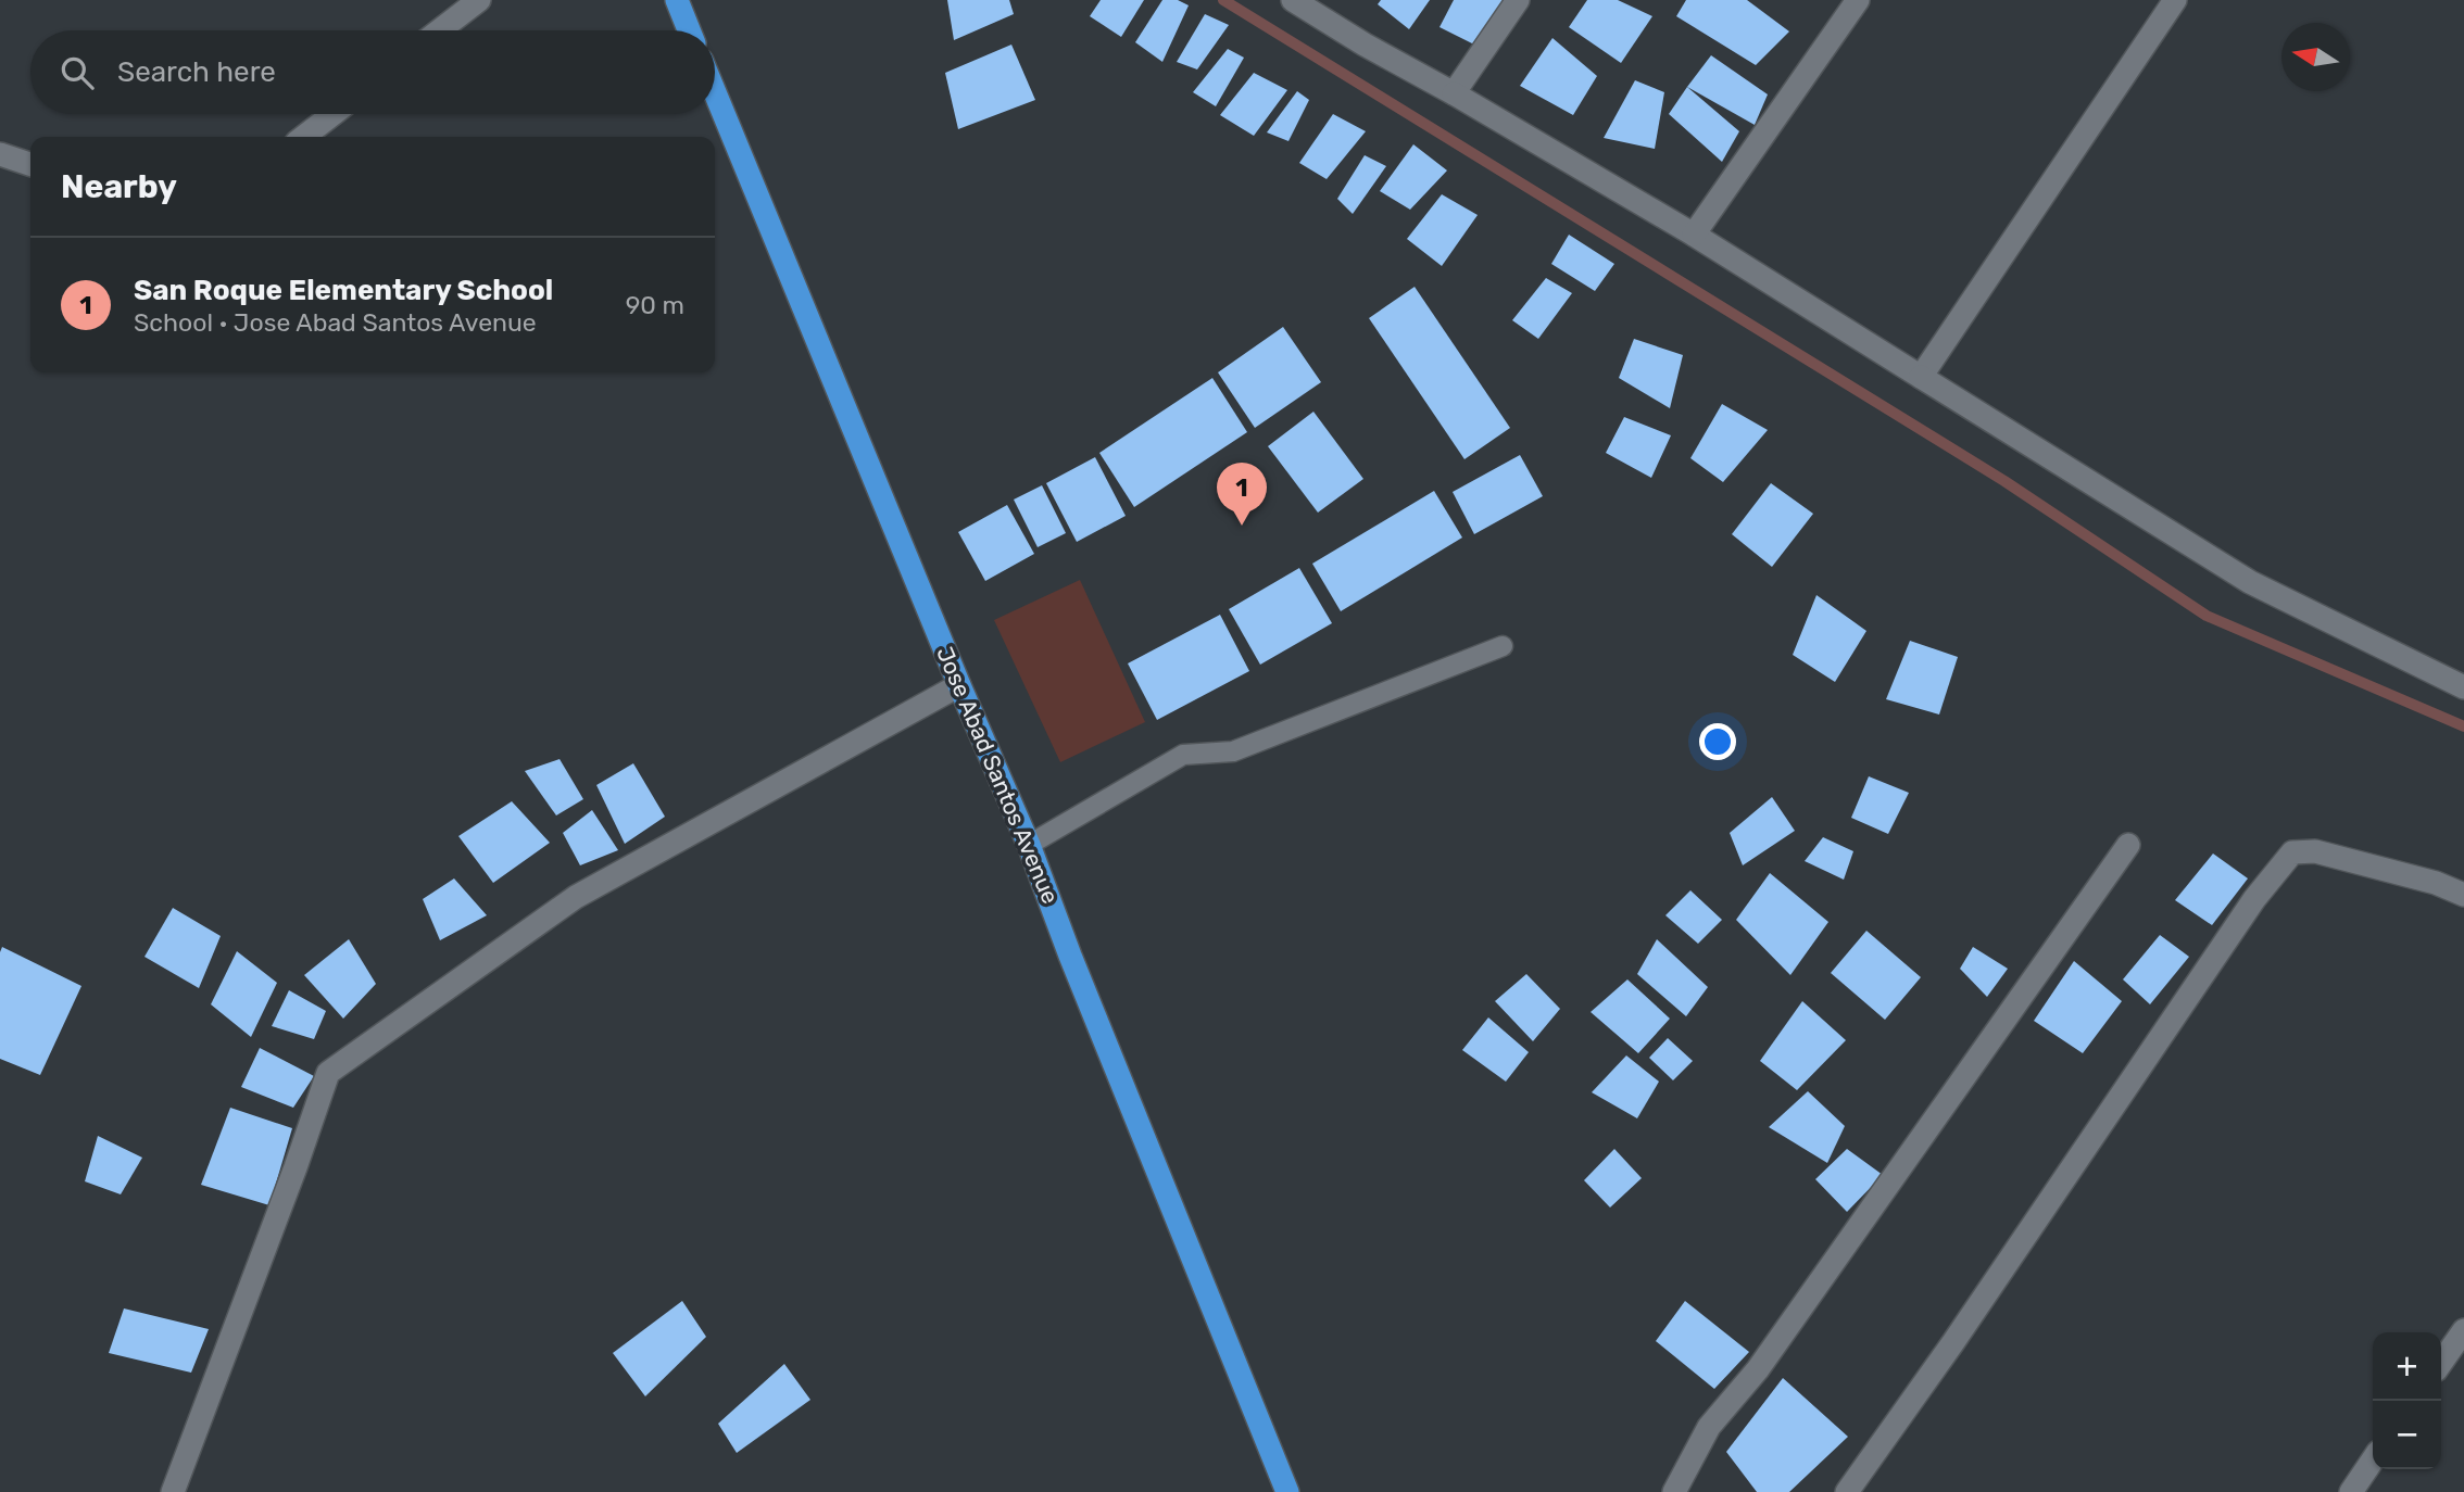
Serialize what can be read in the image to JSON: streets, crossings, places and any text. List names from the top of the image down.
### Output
{
  "streets": {
    "highway": ["Jose Abad Santos Avenue"]
  },
  "north": "left",
  "page": {
    "search": "Search here",
    "heading": "Nearby",
    "list": [
      {
        "mark": "1",
        "name": "San Roque Elementary School",
        "note": "School · Jose Abad Santos Avenue",
        "value": "90 m"
      }
    ],
    "pins": "1",
    "map_buttons": ["+", "−"]
  }
}
